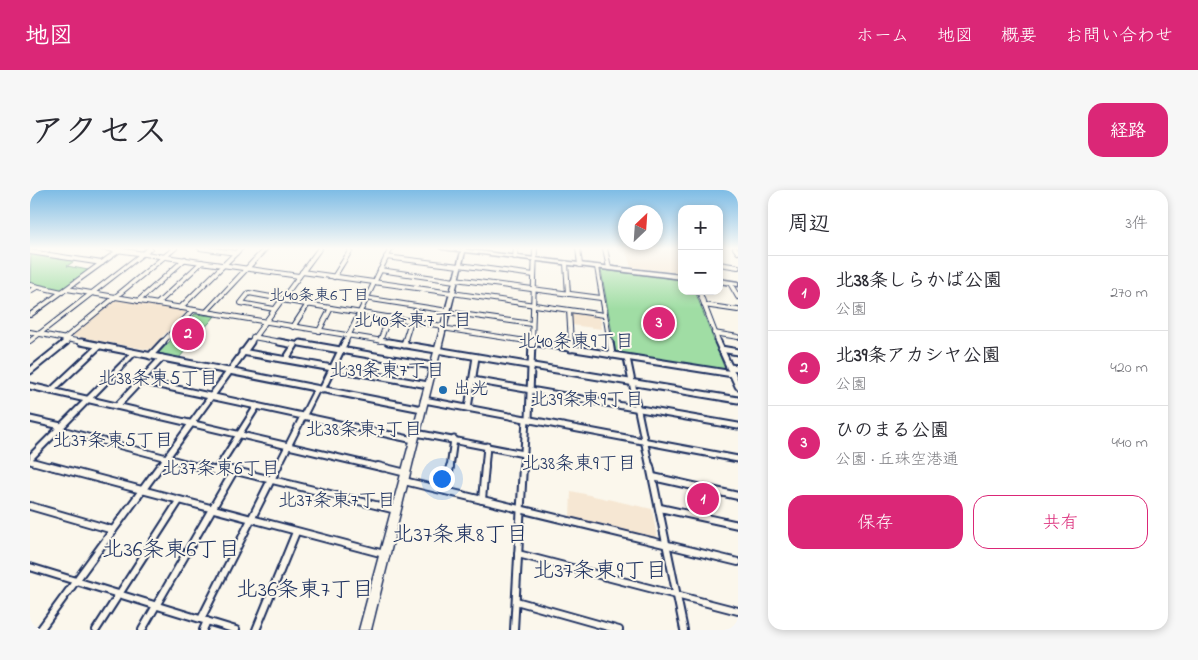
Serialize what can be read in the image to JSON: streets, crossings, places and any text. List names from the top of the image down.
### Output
{
  "districts": [
    "北40条東6丁目",
    "北40条東7丁目",
    "北40条東9丁目",
    "北39条東7丁目",
    "北38条東5丁目",
    "北39条東9丁目",
    "北38条東7丁目",
    "北37条東5丁目",
    "北38条東9丁目",
    "北37条東6丁目",
    "北37条東7丁目",
    "北37条東8丁目",
    "北36条東6丁目",
    "北37条東9丁目",
    "北36条東7丁目"
  ],
  "places": ["出光"],
  "north": "top right",
  "page": {
    "header": "地図",
    "nav": [
      "ホーム",
      "地図",
      "概要",
      "お問い合わせ"
    ],
    "title": "アクセス",
    "buttons": [
      "経路",
      ["保存", "共有"]
    ],
    "heading": ["周辺", "3件"],
    "map_buttons": ["+", "−"],
    "list": [
      {
        "mark": "1",
        "name": "北38条しらかば公園",
        "note": "公園",
        "value": "270 m"
      },
      {
        "mark": "2",
        "name": "北39条アカシヤ公園",
        "note": "公園",
        "value": "420 m"
      },
      {
        "mark": "3",
        "name": "ひのまる公園",
        "note": "公園 · 丘珠空港通",
        "value": "440 m"
      }
    ],
    "pins": ["3", "2", "1"]
  }
}
